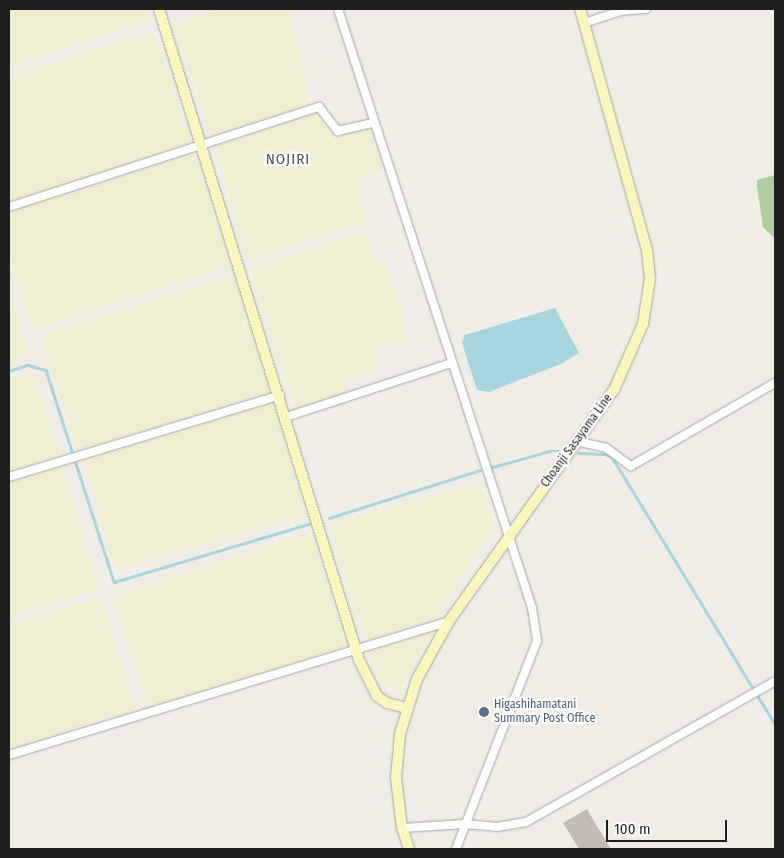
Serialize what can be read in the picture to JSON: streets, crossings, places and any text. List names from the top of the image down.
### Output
{
  "streets": {
    "main road": ["Choanji Sasayama Line"]
  },
  "districts": ["NOJIRI"],
  "places": ["Higashihamatani Summary Post Office"],
  "scale_bar": "100 m"
}
